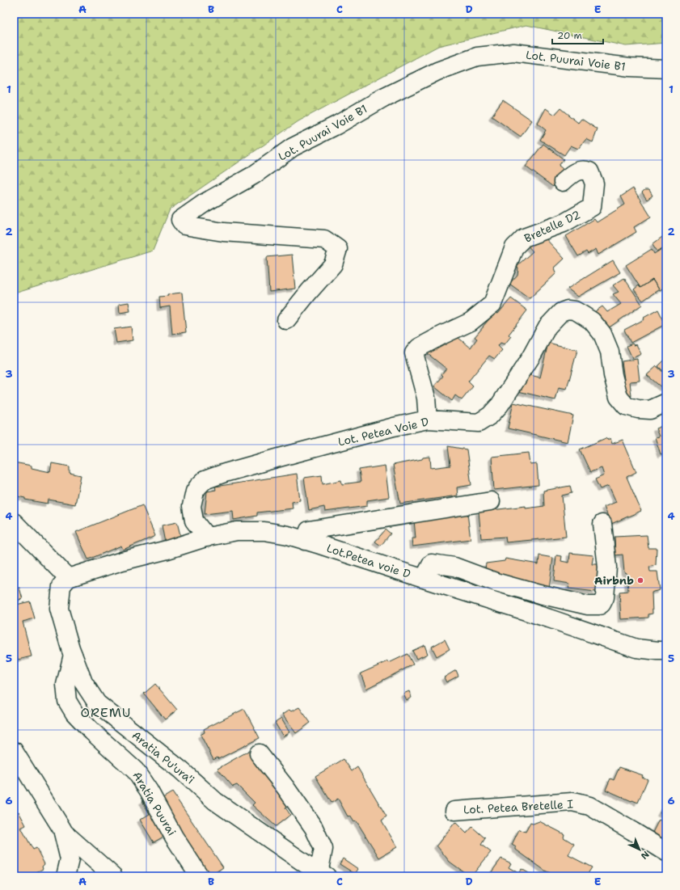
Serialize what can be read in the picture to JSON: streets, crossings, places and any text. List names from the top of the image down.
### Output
{
  "streets": {
    "street": [
      "Lot. Puurai Voie B1",
      "Bretelle D2",
      "Lot. Petea Voie D",
      "Lot.Petea voie D",
      "Aratia Pu'ura'i",
      "Aratia Puurai",
      "Lot. Petea Bretelle I"
    ]
  },
  "crossings": [
    ["Bretelle D2", "Lot. Petea Voie D"],
    ["Lot. Petea Voie D", "Lot.Petea voie D"],
    ["Lot.Petea voie D", "Aratia Pu'ura'i"],
    ["Aratia Pu'ura'i", "Aratia Puurai"]
  ],
  "districts": ["OREMU"],
  "places": ["Airbnb"],
  "scale_bar": "20 m",
  "north": "bottom right",
  "grid": {
    "columns": [
      "A",
      "B",
      "C",
      "D",
      "E"
    ],
    "rows": [
      "1",
      "2",
      "3",
      "4",
      "5",
      "6"
    ]
  }
}
